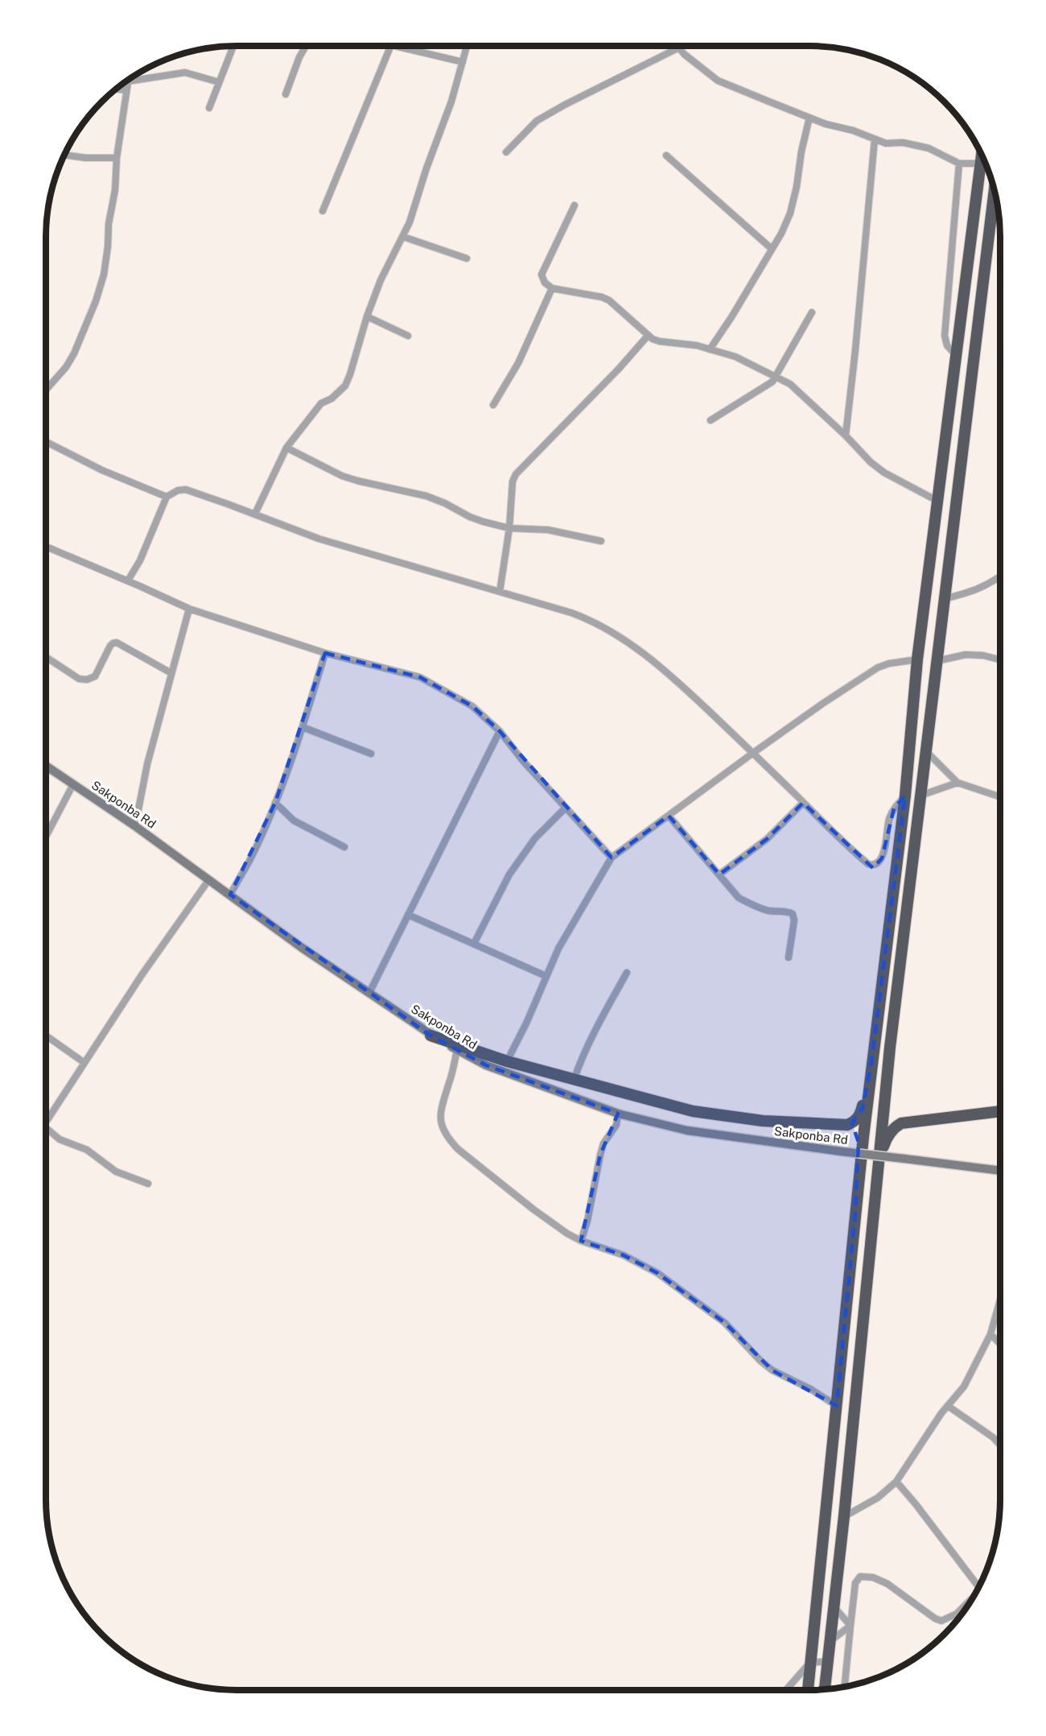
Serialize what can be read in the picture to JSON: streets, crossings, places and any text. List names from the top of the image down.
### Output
{
  "streets": {
    "main road": ["Sakponba Rd"]
  }
}
